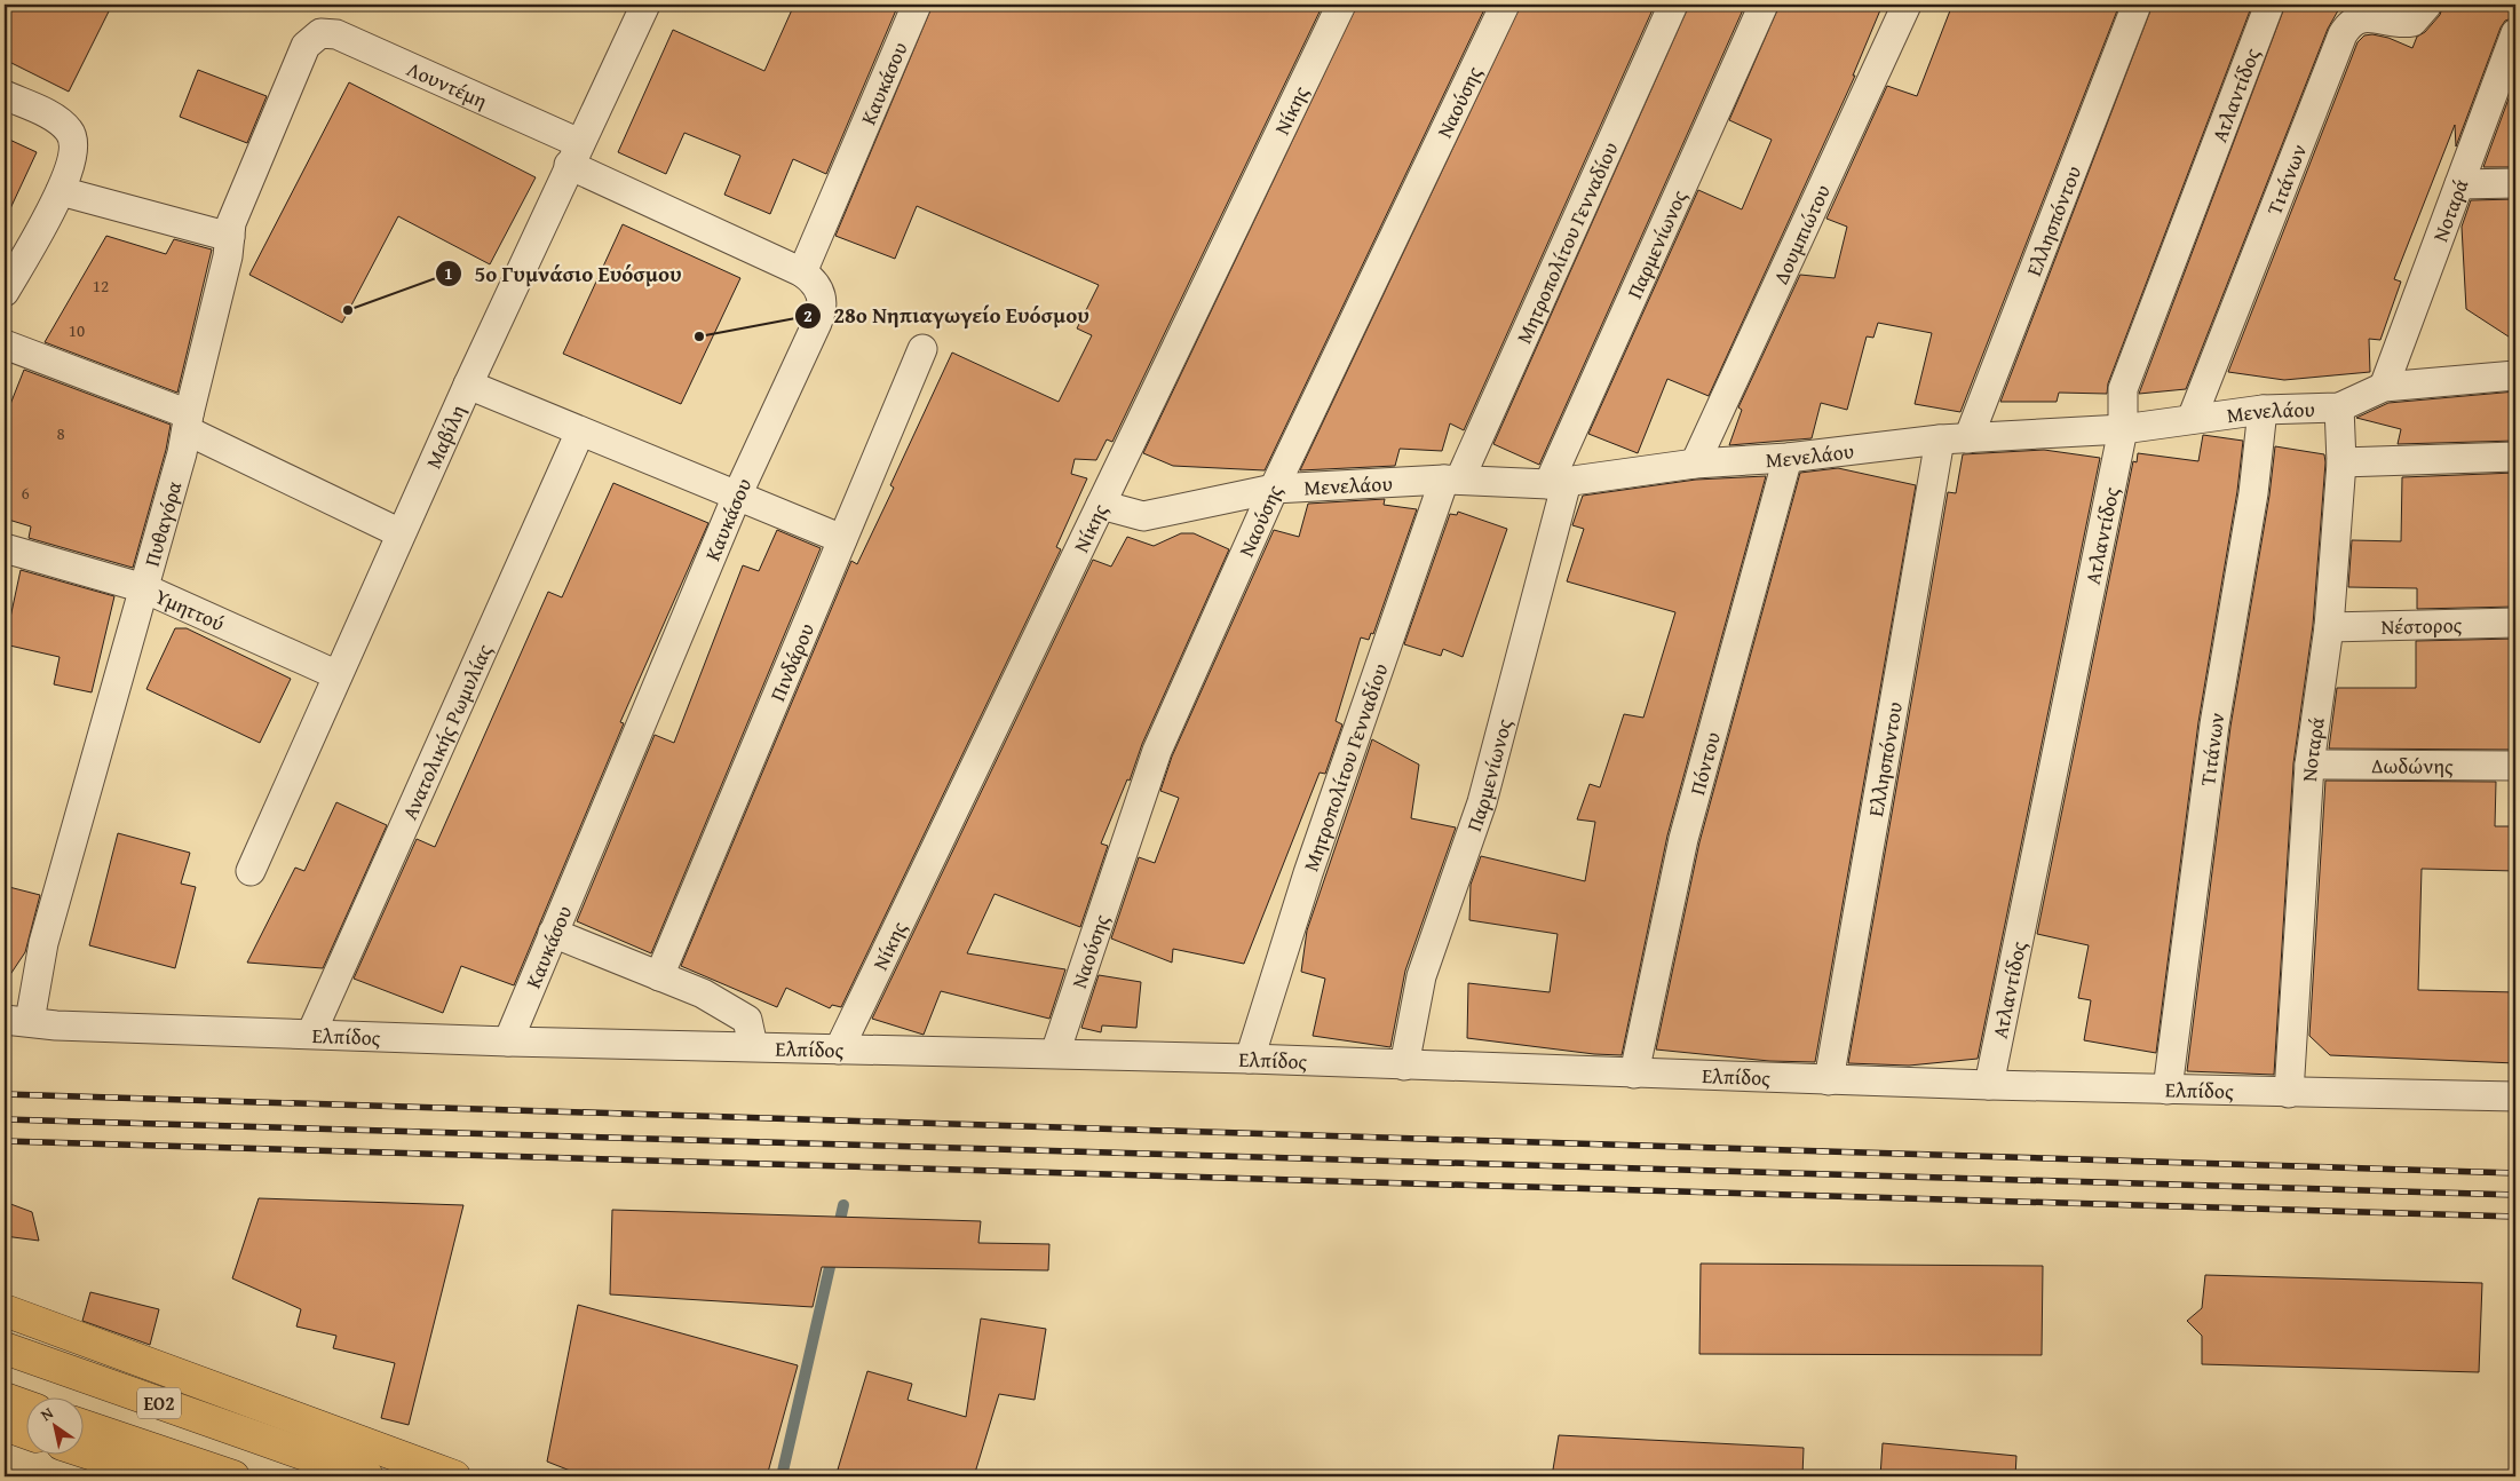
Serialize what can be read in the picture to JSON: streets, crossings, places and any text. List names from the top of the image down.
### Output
{
  "streets": {
    "main road": ["ΕΟ2"],
    "street": [
      "Λουντέμη",
      "Καυκάσου",
      "Ατλαντίδος",
      "Ναούσης",
      "Νίκης",
      "Τιτάνων",
      "Νοταρά",
      "Ελλησπόντου",
      "Δουμπιώτου",
      "Μητροπολίτου Γενναδίου",
      "Παρμενίωνος",
      "Μενελάου",
      "Μαβίλη",
      "Πυθαγόρα",
      "Υμηττού",
      "Νέστορος",
      "Πινδάρου",
      "Ανατολικής Ρωμυλίας",
      "Πόντου",
      "Δωδώνης",
      "Ελπίδος"
    ]
  },
  "crossings": [
    ["Λουντέμη", "Καυκάσου"],
    ["Λουντέμη", "Μαβίλη"],
    ["Λουντέμη", "Πυθαγόρα"],
    ["Καυκάσου", "Ελπίδος"],
    ["Ατλαντίδος", "Μενελάου"],
    ["Ατλαντίδος", "Ελπίδος"],
    ["Ναούσης", "Μενελάου"],
    ["Ναούσης", "Ελπίδος"],
    ["Νίκης", "Μενελάου"],
    ["Νίκης", "Ελπίδος"],
    ["Τιτάνων", "Μενελάου"],
    ["Τιτάνων", "Ελπίδος"],
    ["Νοταρά", "Μενελάου"],
    ["Νοταρά", "Νέστορος"],
    ["Νοταρά", "Δωδώνης"],
    ["Νοταρά", "Ελπίδος"],
    ["Ελλησπόντου", "Μενελάου"],
    ["Ελλησπόντου", "Ελπίδος"],
    ["Δουμπιώτου", "Μενελάου"],
    ["Μητροπολίτου Γενναδίου", "Μενελάου"],
    ["Μητροπολίτου Γενναδίου", "Ελπίδος"],
    ["Παρμενίωνος", "Μενελάου"],
    ["Παρμενίωνος", "Ελπίδος"],
    ["Μενελάου", "Πόντου"],
    ["Μαβίλη", "Υμηττού"],
    ["Πυθαγόρα", "Υμηττού"],
    ["Πυθαγόρα", "Ελπίδος"],
    ["Ανατολικής Ρωμυλίας", "Ελπίδος"],
    ["Πόντου", "Ελπίδος"]
  ],
  "places": ["5ο Γυμνάσιο Ευόσμου", "28ο Νηπιαγωγείο Ευόσμου"],
  "house_numbers": [
    "12",
    "10",
    "8",
    "6"
  ],
  "north": "top left"
}
